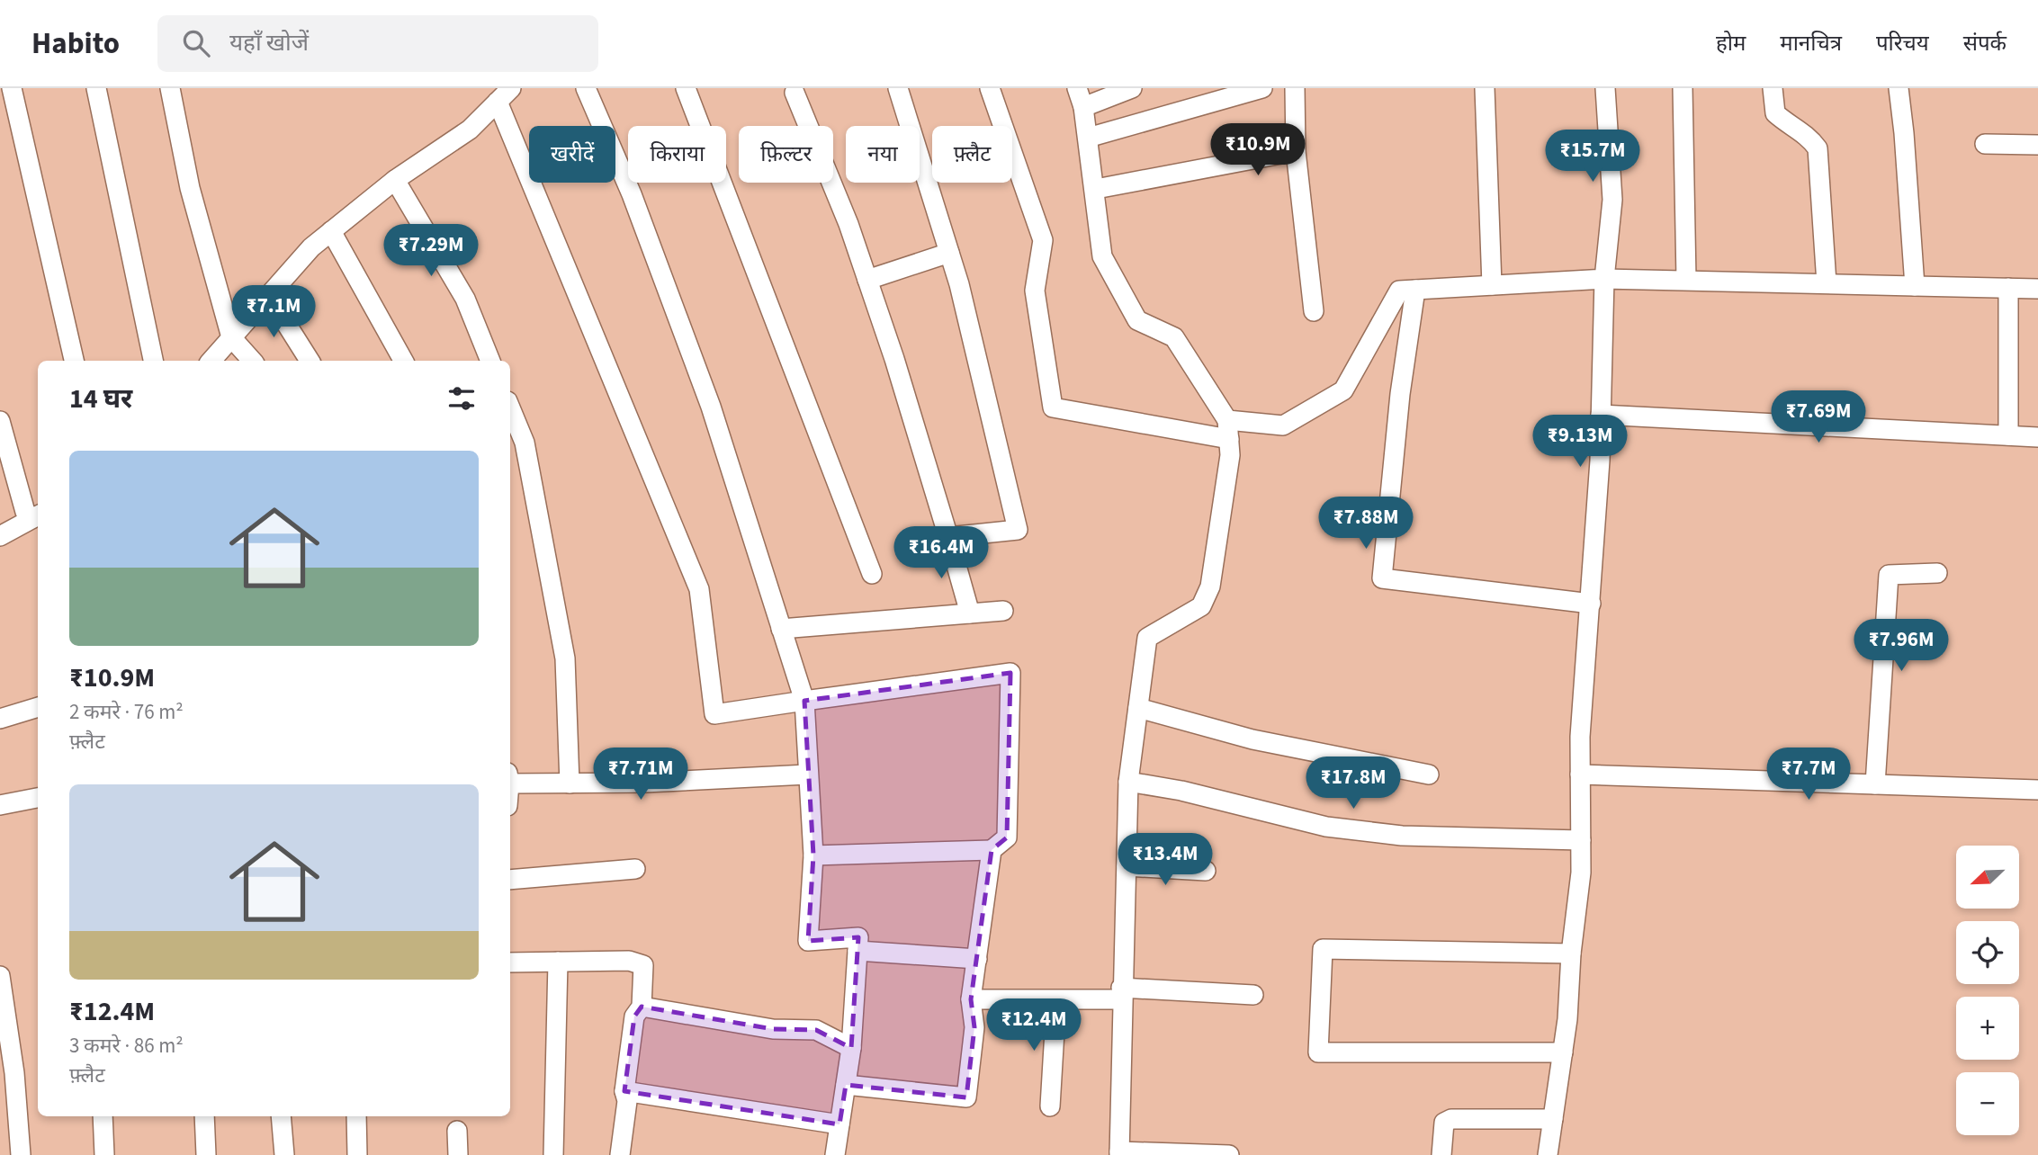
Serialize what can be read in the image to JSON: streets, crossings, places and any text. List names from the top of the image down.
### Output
{
  "north": "bottom left",
  "page": {
    "header": "Habito",
    "search": "यहाँ खोजें",
    "nav": [
      "होम",
      "मानचित्र",
      "परिचय",
      "संपर्क"
    ],
    "price": [
      "₹10.9M",
      "₹15.7M",
      "₹7.29M",
      "₹7.1M",
      "₹7.69M",
      "₹9.13M",
      "₹7.88M",
      "₹16.4M",
      "₹7.96M",
      "₹7.71M",
      "₹7.7M",
      "₹17.8M",
      "₹13.4M",
      "₹12.4M"
    ],
    "chip": [
      "खरीदें",
      "किराया",
      "फ़िल्टर",
      "नया",
      "फ़्लैट"
    ],
    "heading": "14 घर",
    "list": [
      {
        "name": "₹10.9M",
        "note": "2 कमरे · 76 m² · फ़्लैट"
      },
      {
        "name": "₹12.4M",
        "note": "3 कमरे · 86 m² · फ़्लैट"
      }
    ],
    "map_buttons": ["+", "−"]
  }
}
